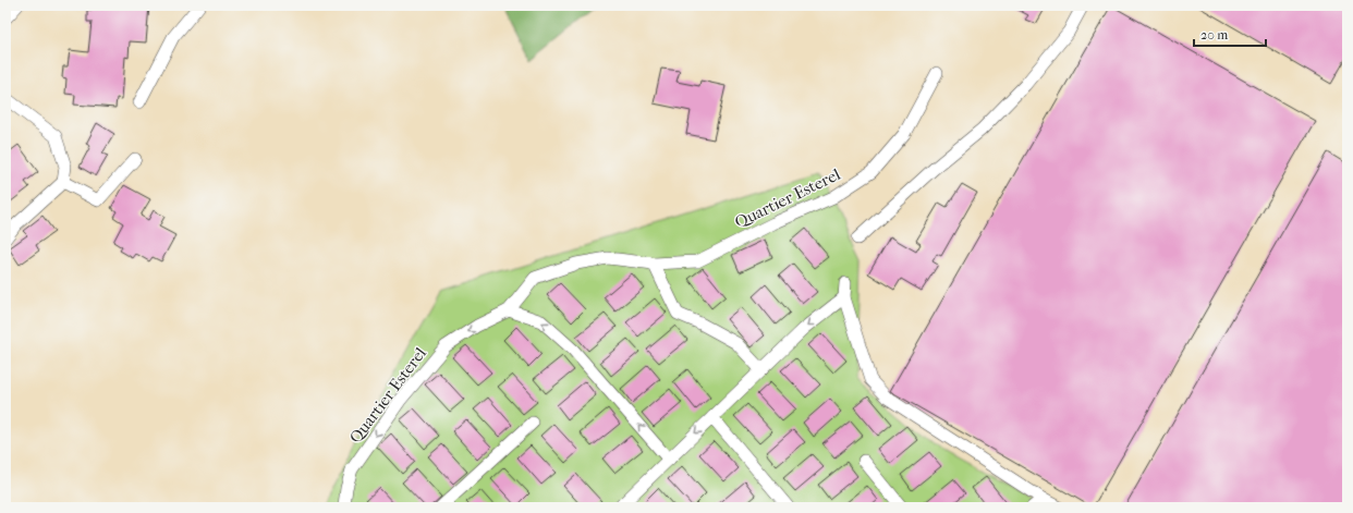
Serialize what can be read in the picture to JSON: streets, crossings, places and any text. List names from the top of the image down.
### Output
{
  "streets": {
    "lane": ["Quartier Esterel"]
  },
  "scale_bar": "20 m"
}
